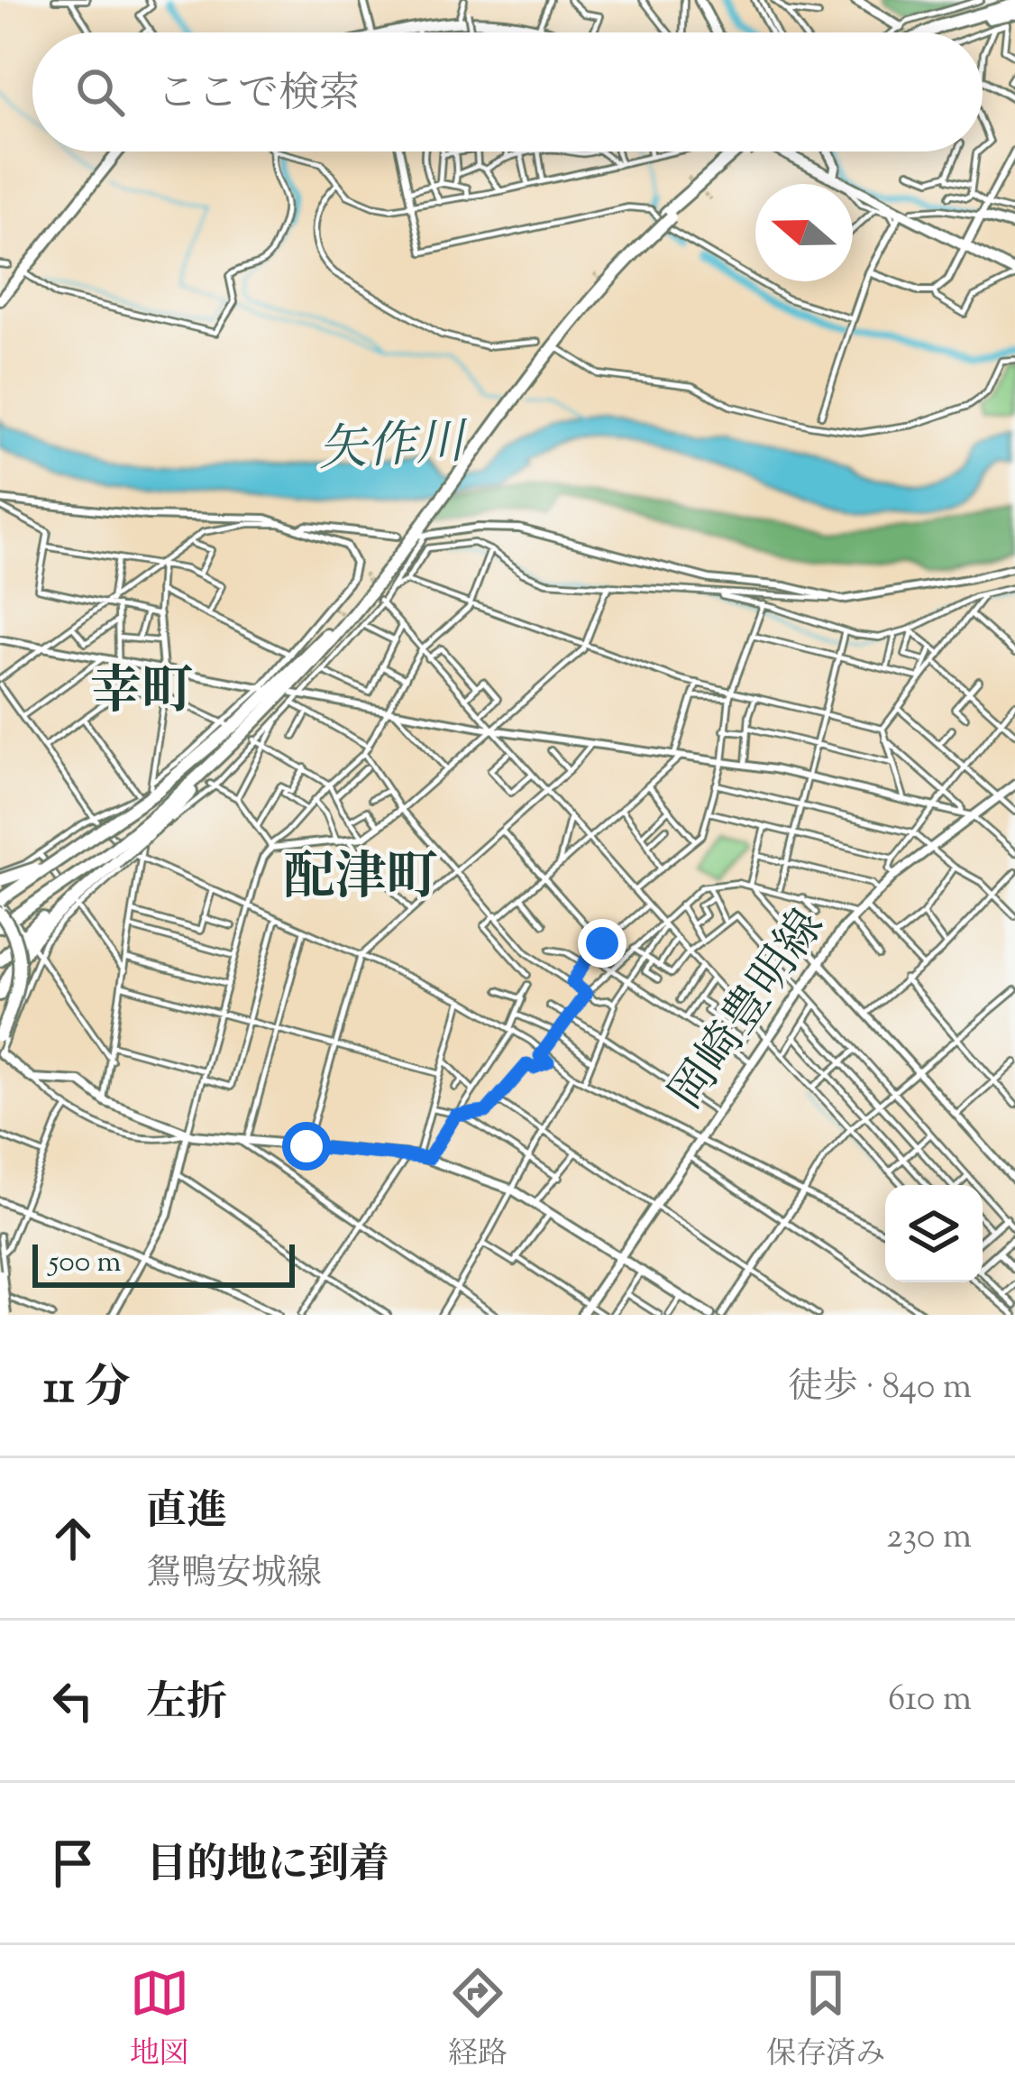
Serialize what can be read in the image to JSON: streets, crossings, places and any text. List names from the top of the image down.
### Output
{
  "streets": {
    "main road": ["岡崎豊明線"]
  },
  "districts": ["幸町", "配津町"],
  "water": ["矢作川"],
  "scale_bar": "500 m",
  "north": "left",
  "page": {
    "search": "ここで検索",
    "scale": "500 m",
    "heading": ["11 分", "徒歩 · 840 m"],
    "list": [
      ["直進", "鴛鴨安城線", "230 m"],
      ["左折", "610 m"],
      "目的地に到着"
    ],
    "nav": ["地図", "経路", "保存済み"]
  }
}
